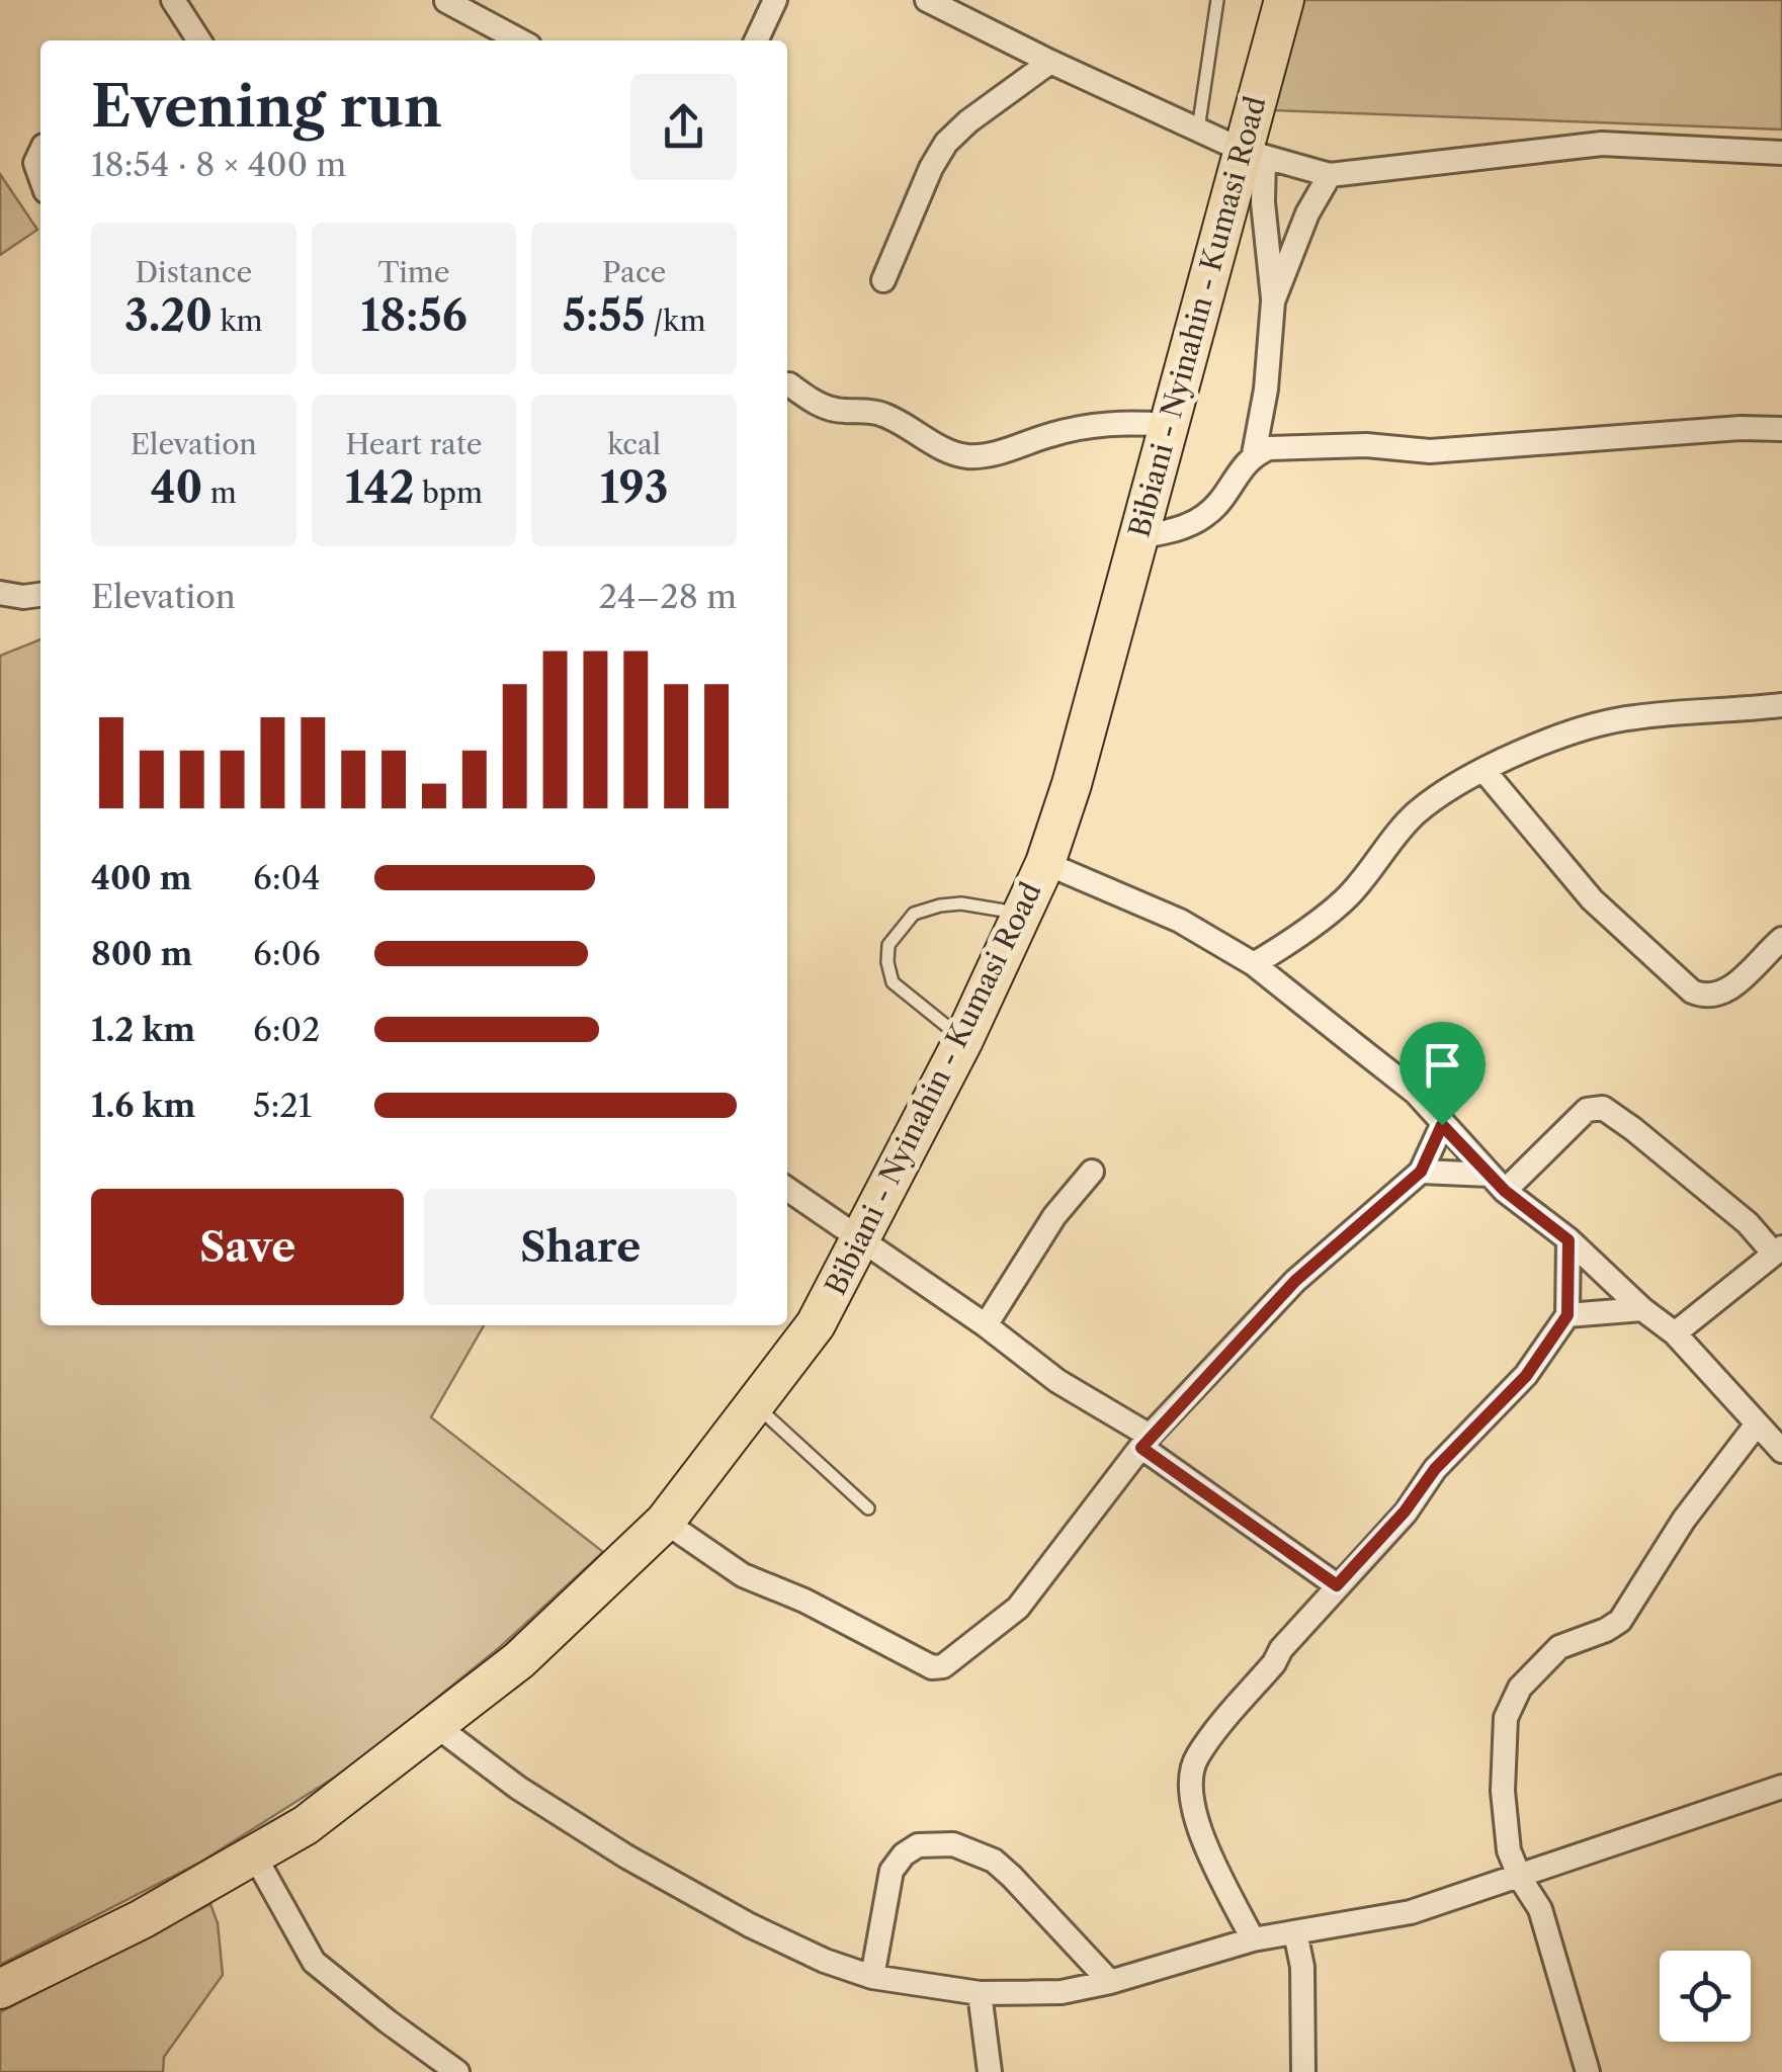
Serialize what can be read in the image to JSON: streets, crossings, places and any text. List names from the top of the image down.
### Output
{
  "streets": {
    "main road": ["Bibiani - Nyinahin - Kumasi Road"]
  },
  "page": {
    "heading": ["Evening run", "18:54 · 8 × 400 m"],
    "stats": [
      ["Distance", "3.20 km"],
      ["Time", "18:56"],
      ["Pace", "5:55 /km"],
      ["Elevation", "40 m"],
      ["Heart rate", "142 bpm"],
      ["kcal", "193"]
    ],
    "chart": ["Elevation", "24–28 m"],
    "list": [
      {
        "name": "400 m",
        "note": "6:04"
      },
      {
        "name": "800 m",
        "note": "6:06"
      },
      {
        "name": "1.2 km",
        "note": "6:02"
      },
      {
        "name": "1.6 km",
        "note": "5:21"
      }
    ],
    "buttons": ["Save", "Share"]
  }
}
